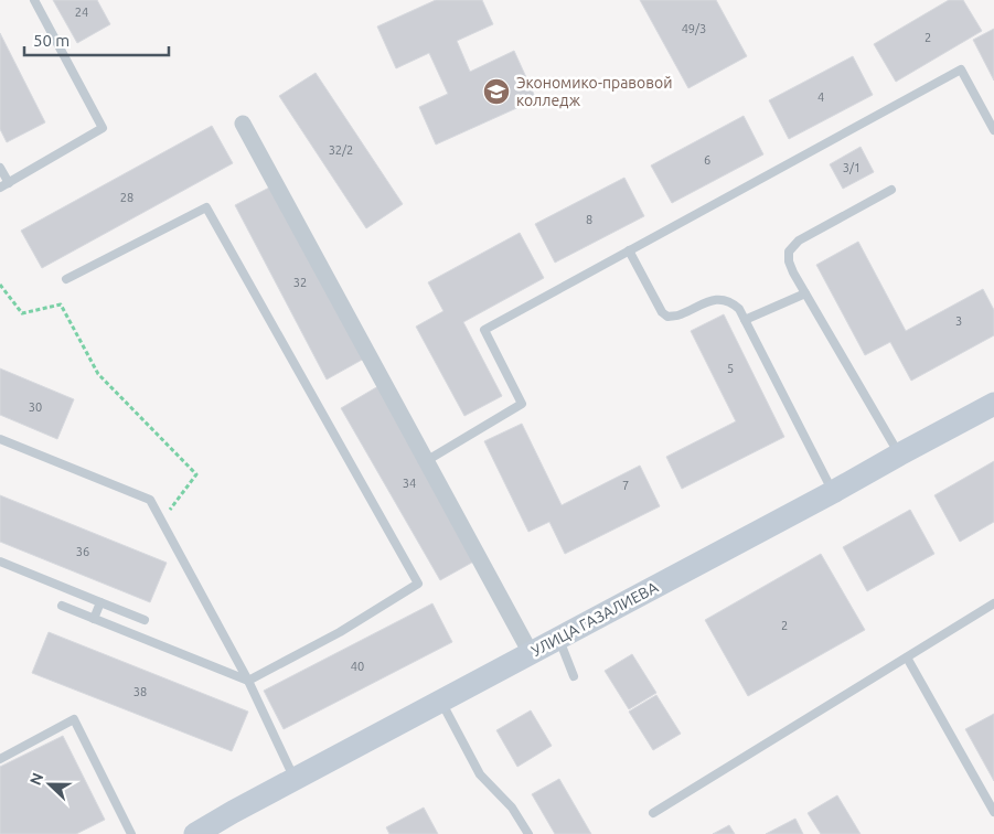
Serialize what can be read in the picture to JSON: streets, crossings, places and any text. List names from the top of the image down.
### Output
{
  "streets": {
    "main road": ["УЛИЦА ГАЗАЛИЕВА"]
  },
  "places": {
    "school or university": ["Экономико-правовой колледж"]
  },
  "house_numbers": [
    "24",
    "49/3",
    "2",
    "4",
    "32/2",
    "6",
    "3/1",
    "28",
    "8",
    "32",
    "3",
    "5",
    "30",
    "34",
    "7",
    "36",
    "2",
    "40",
    "38"
  ],
  "scale_bar": "50 m",
  "north": "left"
}
